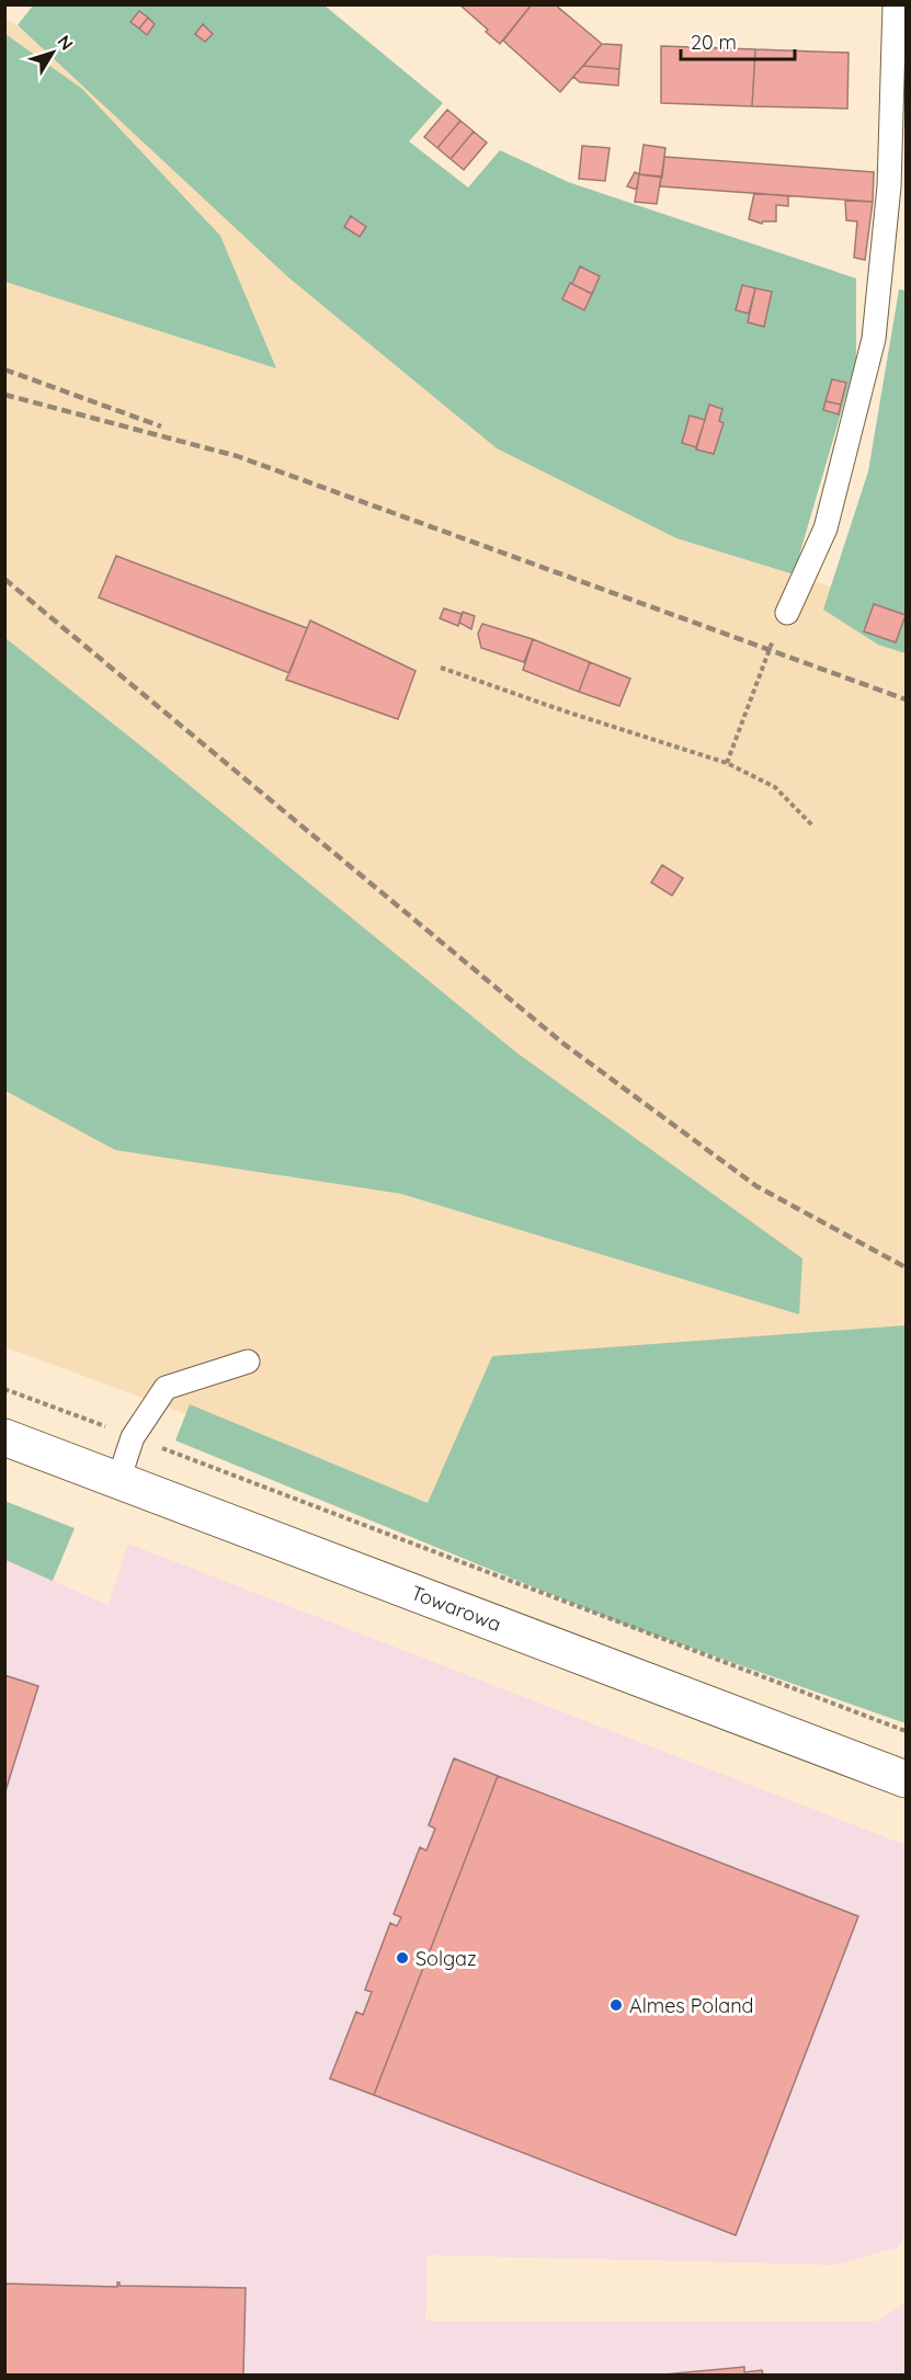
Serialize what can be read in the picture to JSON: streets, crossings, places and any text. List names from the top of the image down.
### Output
{
  "streets": {
    "main road": ["Towarowa"]
  },
  "places": ["Solgaz", "Almes Poland"],
  "scale_bar": "20 m",
  "north": "top right"
}
